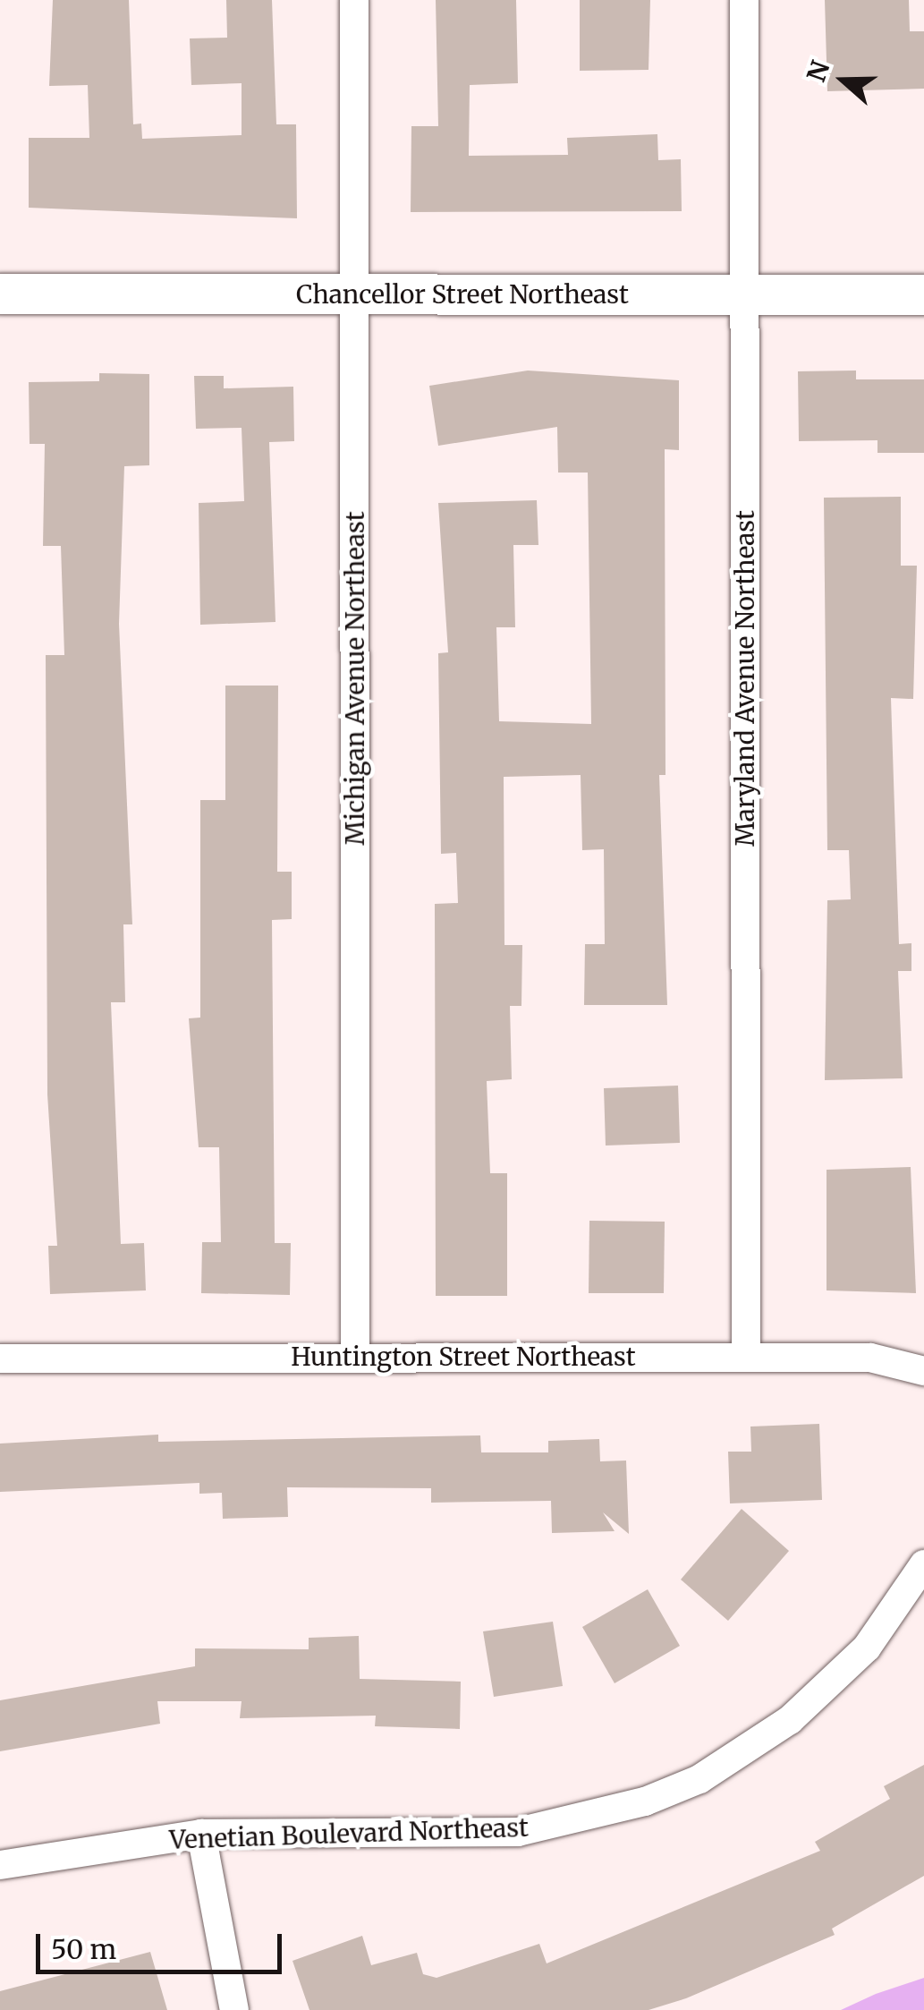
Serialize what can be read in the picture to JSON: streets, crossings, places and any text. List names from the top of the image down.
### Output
{
  "streets": {
    "street": [
      "Chancellor Street Northeast",
      "Michigan Avenue Northeast",
      "Maryland Avenue Northeast",
      "Huntington Street Northeast",
      "Venetian Boulevard Northeast"
    ]
  },
  "crossings": [
    ["Chancellor Street Northeast", "Michigan Avenue Northeast"],
    ["Chancellor Street Northeast", "Maryland Avenue Northeast"],
    ["Michigan Avenue Northeast", "Huntington Street Northeast"],
    ["Maryland Avenue Northeast", "Huntington Street Northeast"]
  ],
  "scale_bar": "50 m",
  "north": "left"
}
